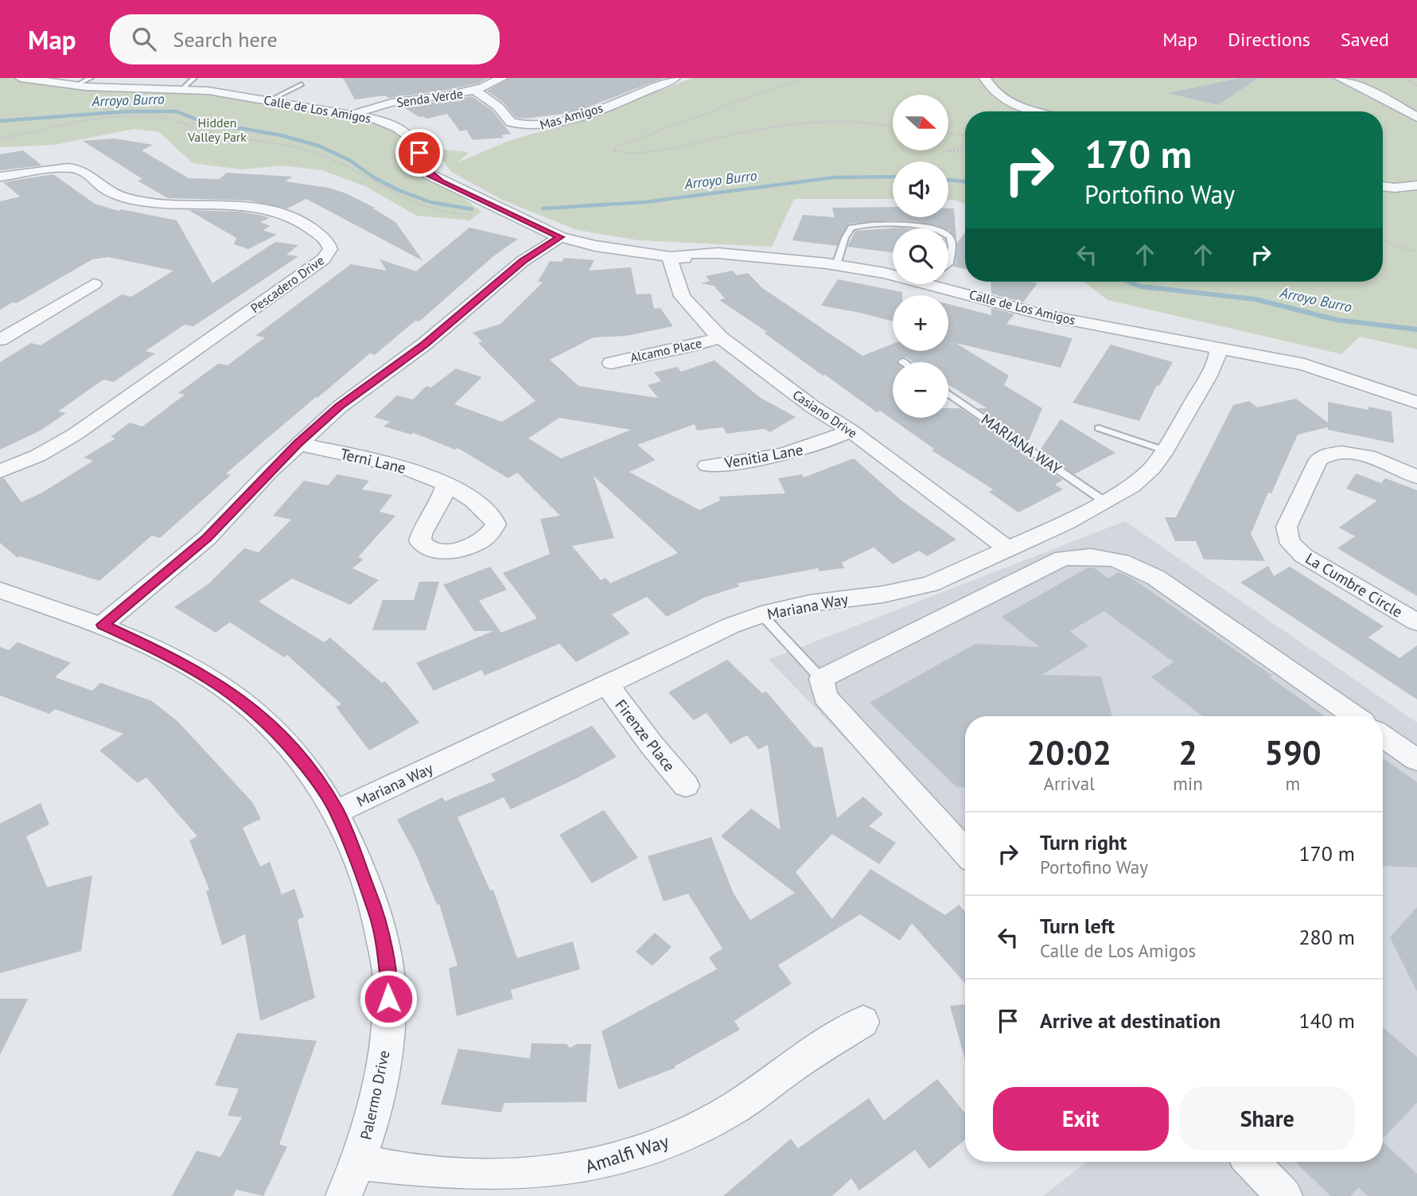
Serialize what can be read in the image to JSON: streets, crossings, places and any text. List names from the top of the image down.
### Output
{
  "streets": {
    "street": [
      "Senda Verde",
      "Calle de Los Amigos",
      "Mas Amigos",
      "Pescadero Drive",
      "Alcamo Place",
      "Casiano Drive",
      "Venitia Lane",
      "Terni Lane",
      "La Cumbre Circle",
      "Mariana Way",
      "Firenze Place",
      "Palermo Drive",
      "Amalfi Way"
    ],
    "lane": ["MARIANA WAY"]
  },
  "crossings": [
    ["Senda Verde", "Calle de Los Amigos"],
    ["Senda Verde", "Mas Amigos"],
    ["Calle de Los Amigos", "Casiano Drive"],
    ["Calle de Los Amigos", "Mariana Way"],
    ["Alcamo Place", "Casiano Drive"],
    ["Casiano Drive", "Venitia Lane"],
    ["Casiano Drive", "Mariana Way"],
    ["MARIANA WAY", "Mariana Way"],
    ["Mariana Way", "Firenze Place"],
    ["Mariana Way", "Palermo Drive"],
    ["Palermo Drive", "Amalfi Way"]
  ],
  "water": ["Arroyo Burro"],
  "parks": ["Hidden Valley Park"],
  "north": "right",
  "page": {
    "header": "Map",
    "search": "Search here",
    "nav": ["Map", "Directions", "Saved"],
    "map_buttons": ["+", "−"],
    "turn": ["170 m", "Portofino Way"],
    "eta": [
      "20:02",
      "Arrival",
      "2",
      "min",
      "590",
      "m"
    ],
    "list": [
      {
        "name": "Turn right",
        "note": "Portofino Way",
        "value": "170 m"
      },
      {
        "name": "Turn left",
        "note": "Calle de Los Amigos",
        "value": "280 m"
      },
      {
        "name": "Arrive at destination",
        "value": "140 m"
      }
    ],
    "buttons": ["Exit", "Share"]
  }
}
